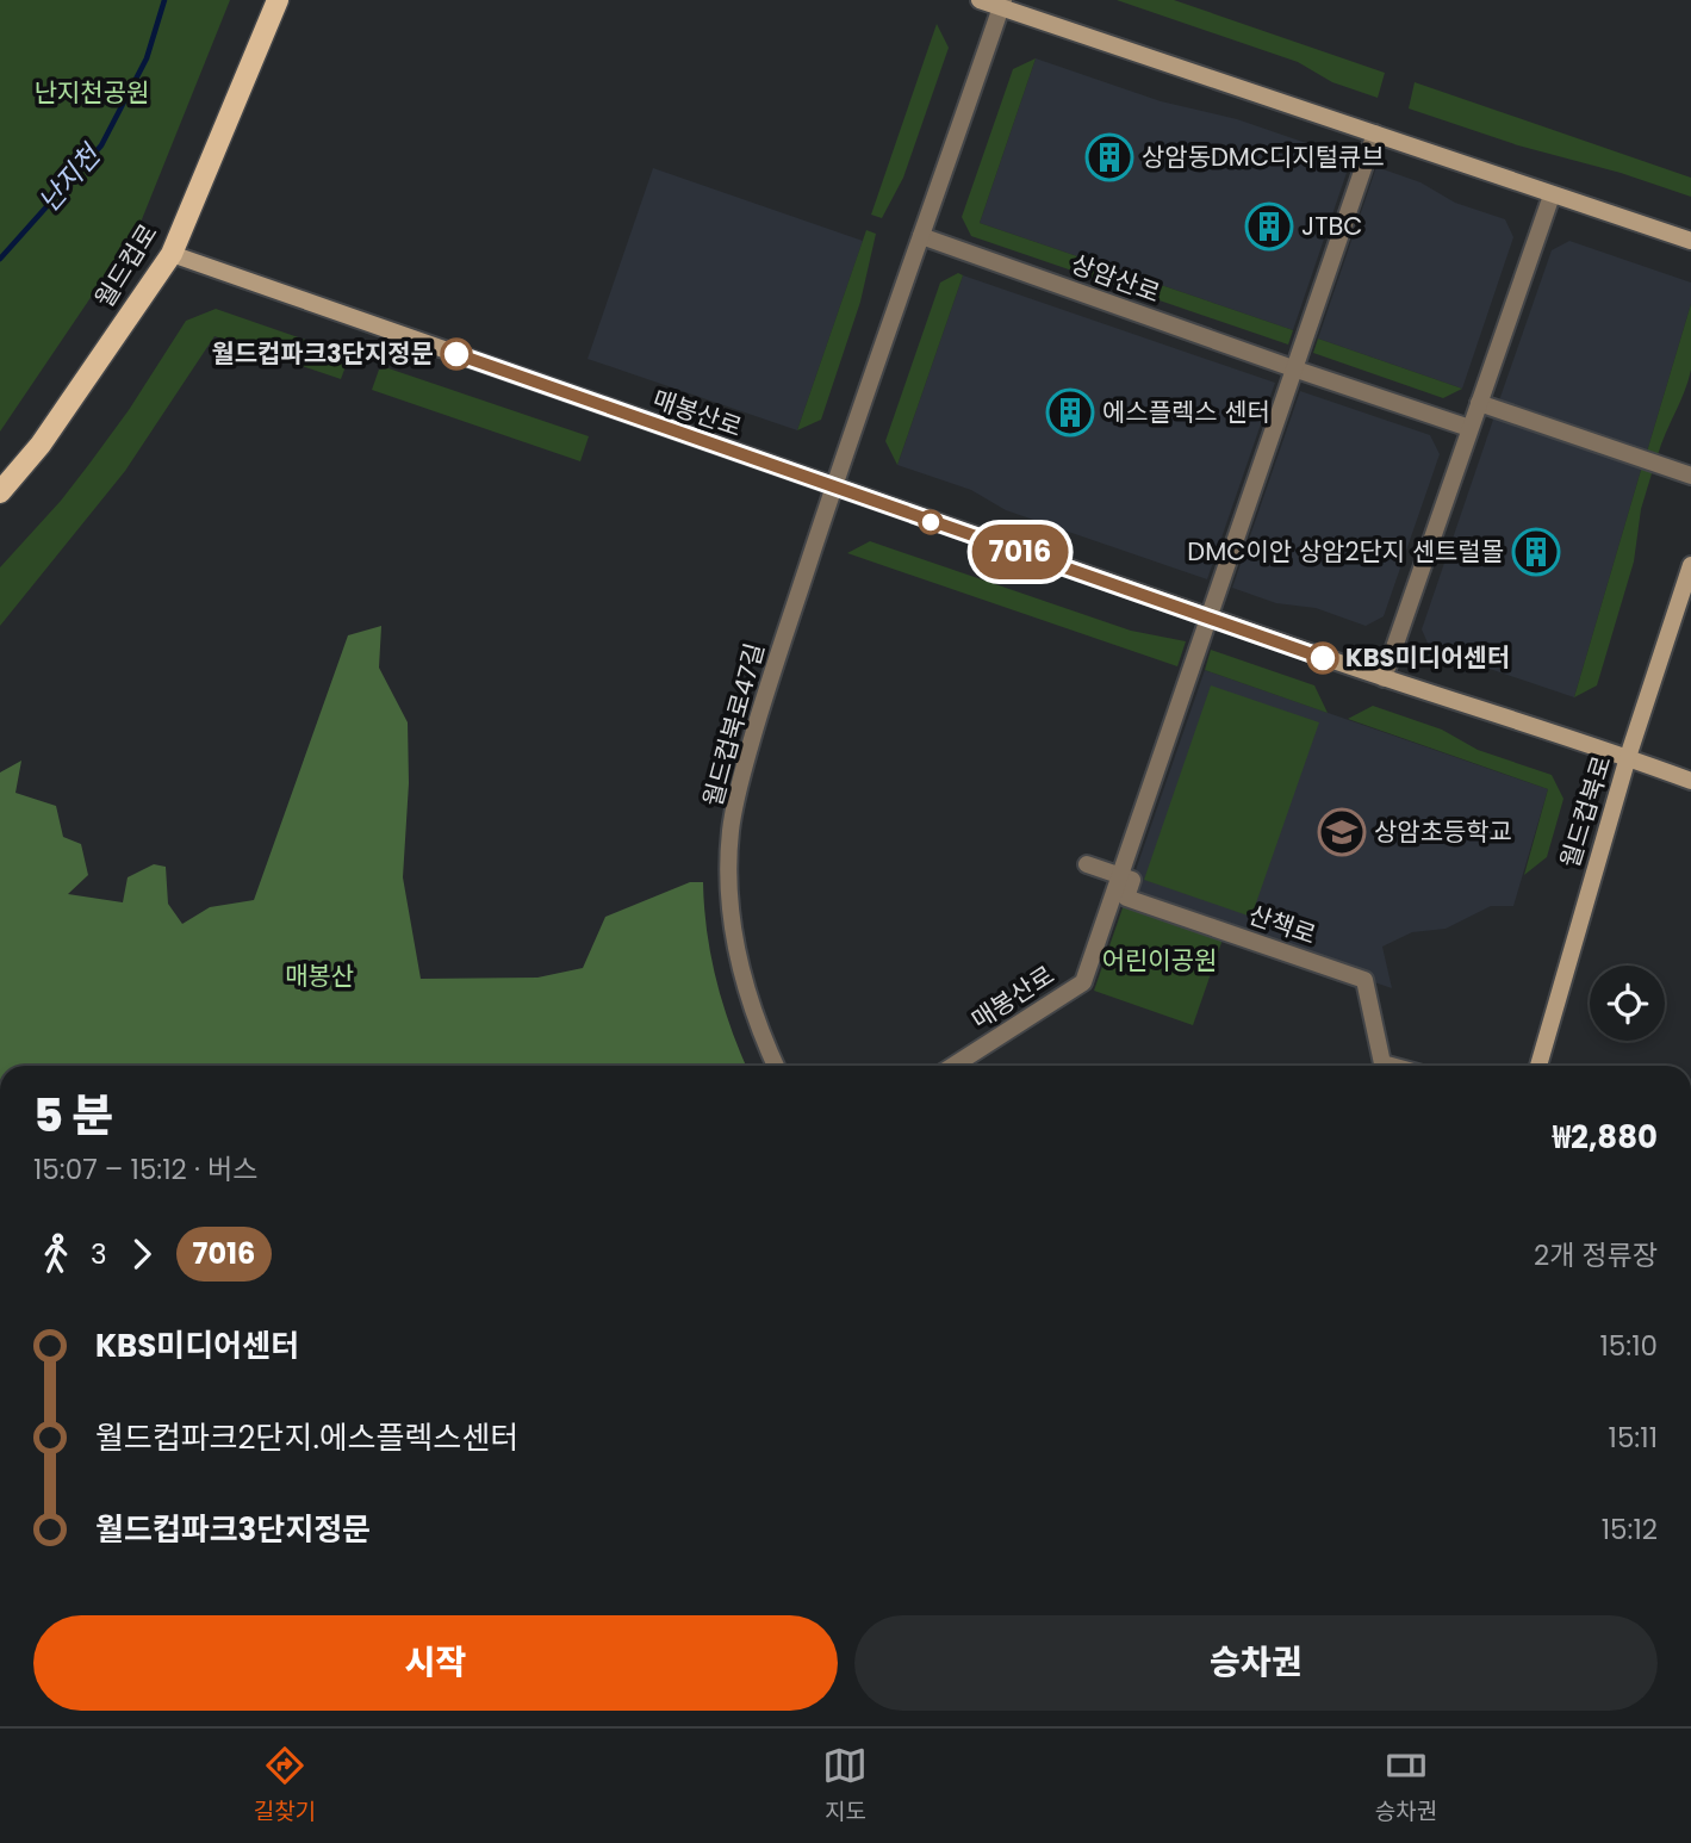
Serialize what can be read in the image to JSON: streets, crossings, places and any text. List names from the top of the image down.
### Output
{
  "streets": {
    "main road": ["월드컵로", "매봉산로", "월드컵북로"],
    "street": ["상암산로", "월드컵북로47길", "산책로"]
  },
  "crossings": [
    ["월드컵로", "매봉산로"],
    ["상암산로", "매봉산로"],
    ["매봉산로", "월드컵북로47길"],
    ["매봉산로", "월드컵북로"]
  ],
  "water": ["난지천"],
  "parks": ["난지천공원", "어린이공원", "매봉산"],
  "places": {
    "building": [
      "상암동DMC디지털큐브",
      "JTBC",
      "에스플렉스 센터",
      "DMC이안 상암2단지 센트럴몰"
    ],
    "other": ["월드컵파크3단지정문", "KBS미디어센터"],
    "school or university": ["상암초등학교"]
  },
  "lines": ["bus line 7016"],
  "page": {
    "on_map": "7016",
    "heading": ["5 분", "15:07 – 15:12 · 버스", "₩2,880"],
    "legs": ["3", "7016", "2개 정류장"],
    "list": [
      {
        "name": "KBS미디어센터",
        "value": "15:10"
      },
      {
        "name": "월드컵파크2단지.에스플렉스센터",
        "value": "15:11"
      },
      {
        "name": "월드컵파크3단지정문",
        "value": "15:12"
      }
    ],
    "buttons": ["시작", "승차권"],
    "tabs": ["길찾기", "지도", "승차권"]
  }
}
